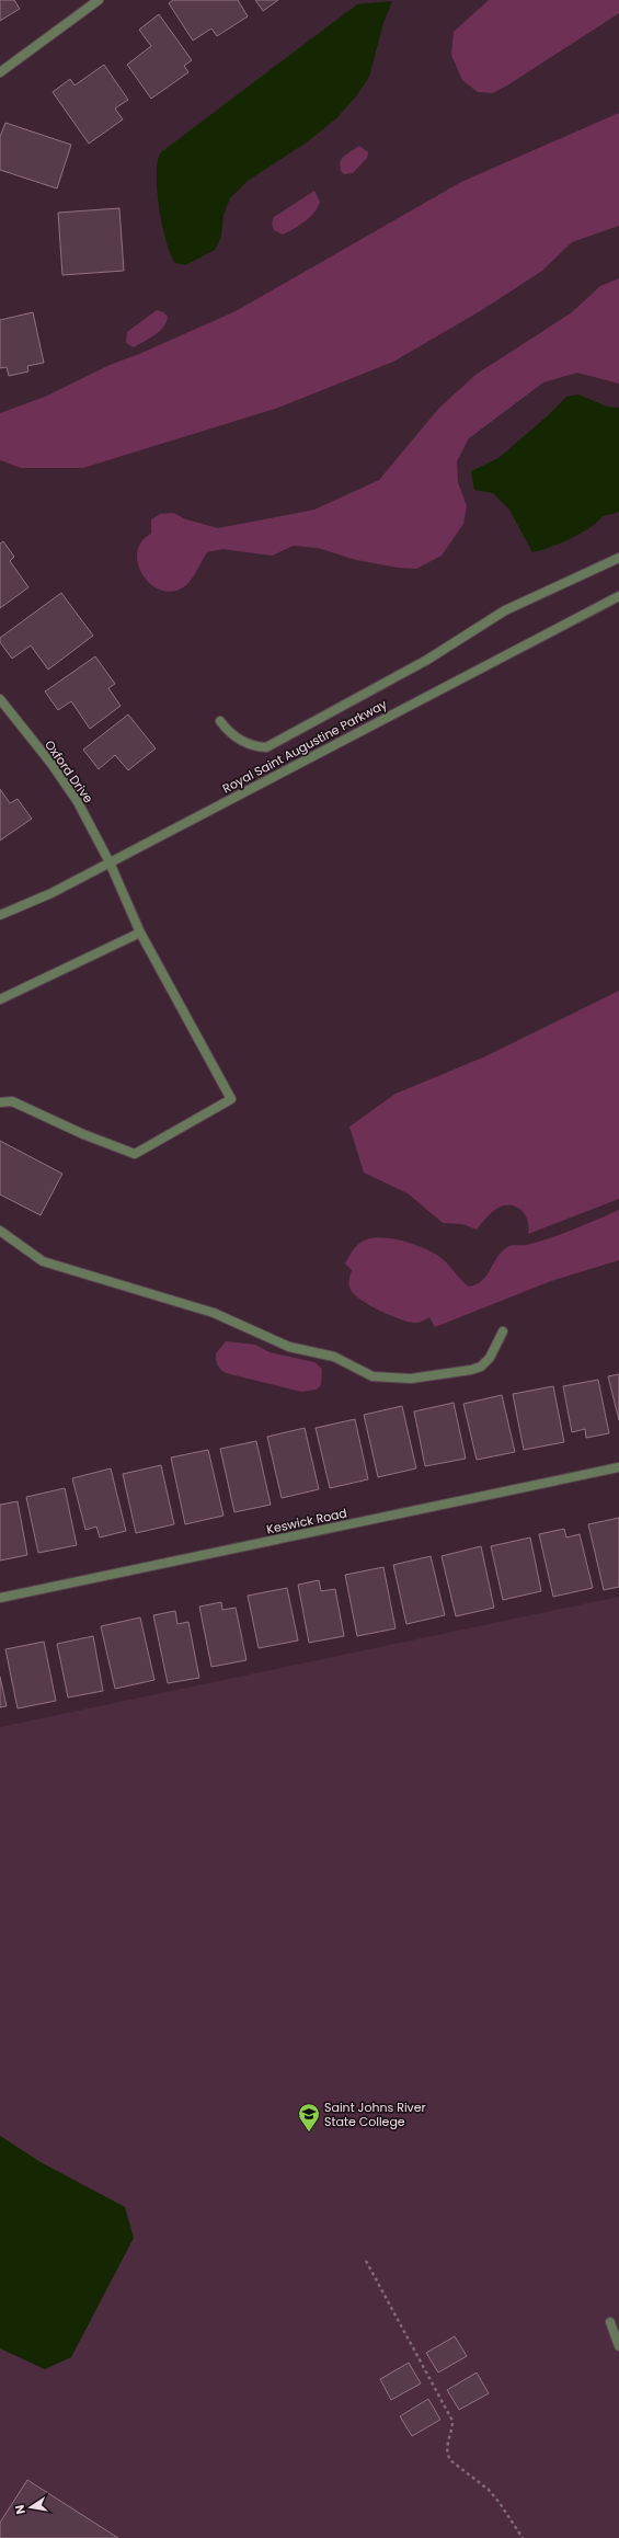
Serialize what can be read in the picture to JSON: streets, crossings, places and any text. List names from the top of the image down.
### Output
{
  "streets": {
    "street": ["Royal Saint Augustine Parkway", "Oxford Drive", "Keswick Road"]
  },
  "crossings": [
    ["Royal Saint Augustine Parkway", "Oxford Drive"]
  ],
  "places": {
    "school or university": ["Saint Johns River State College"]
  },
  "north": "left"
}
